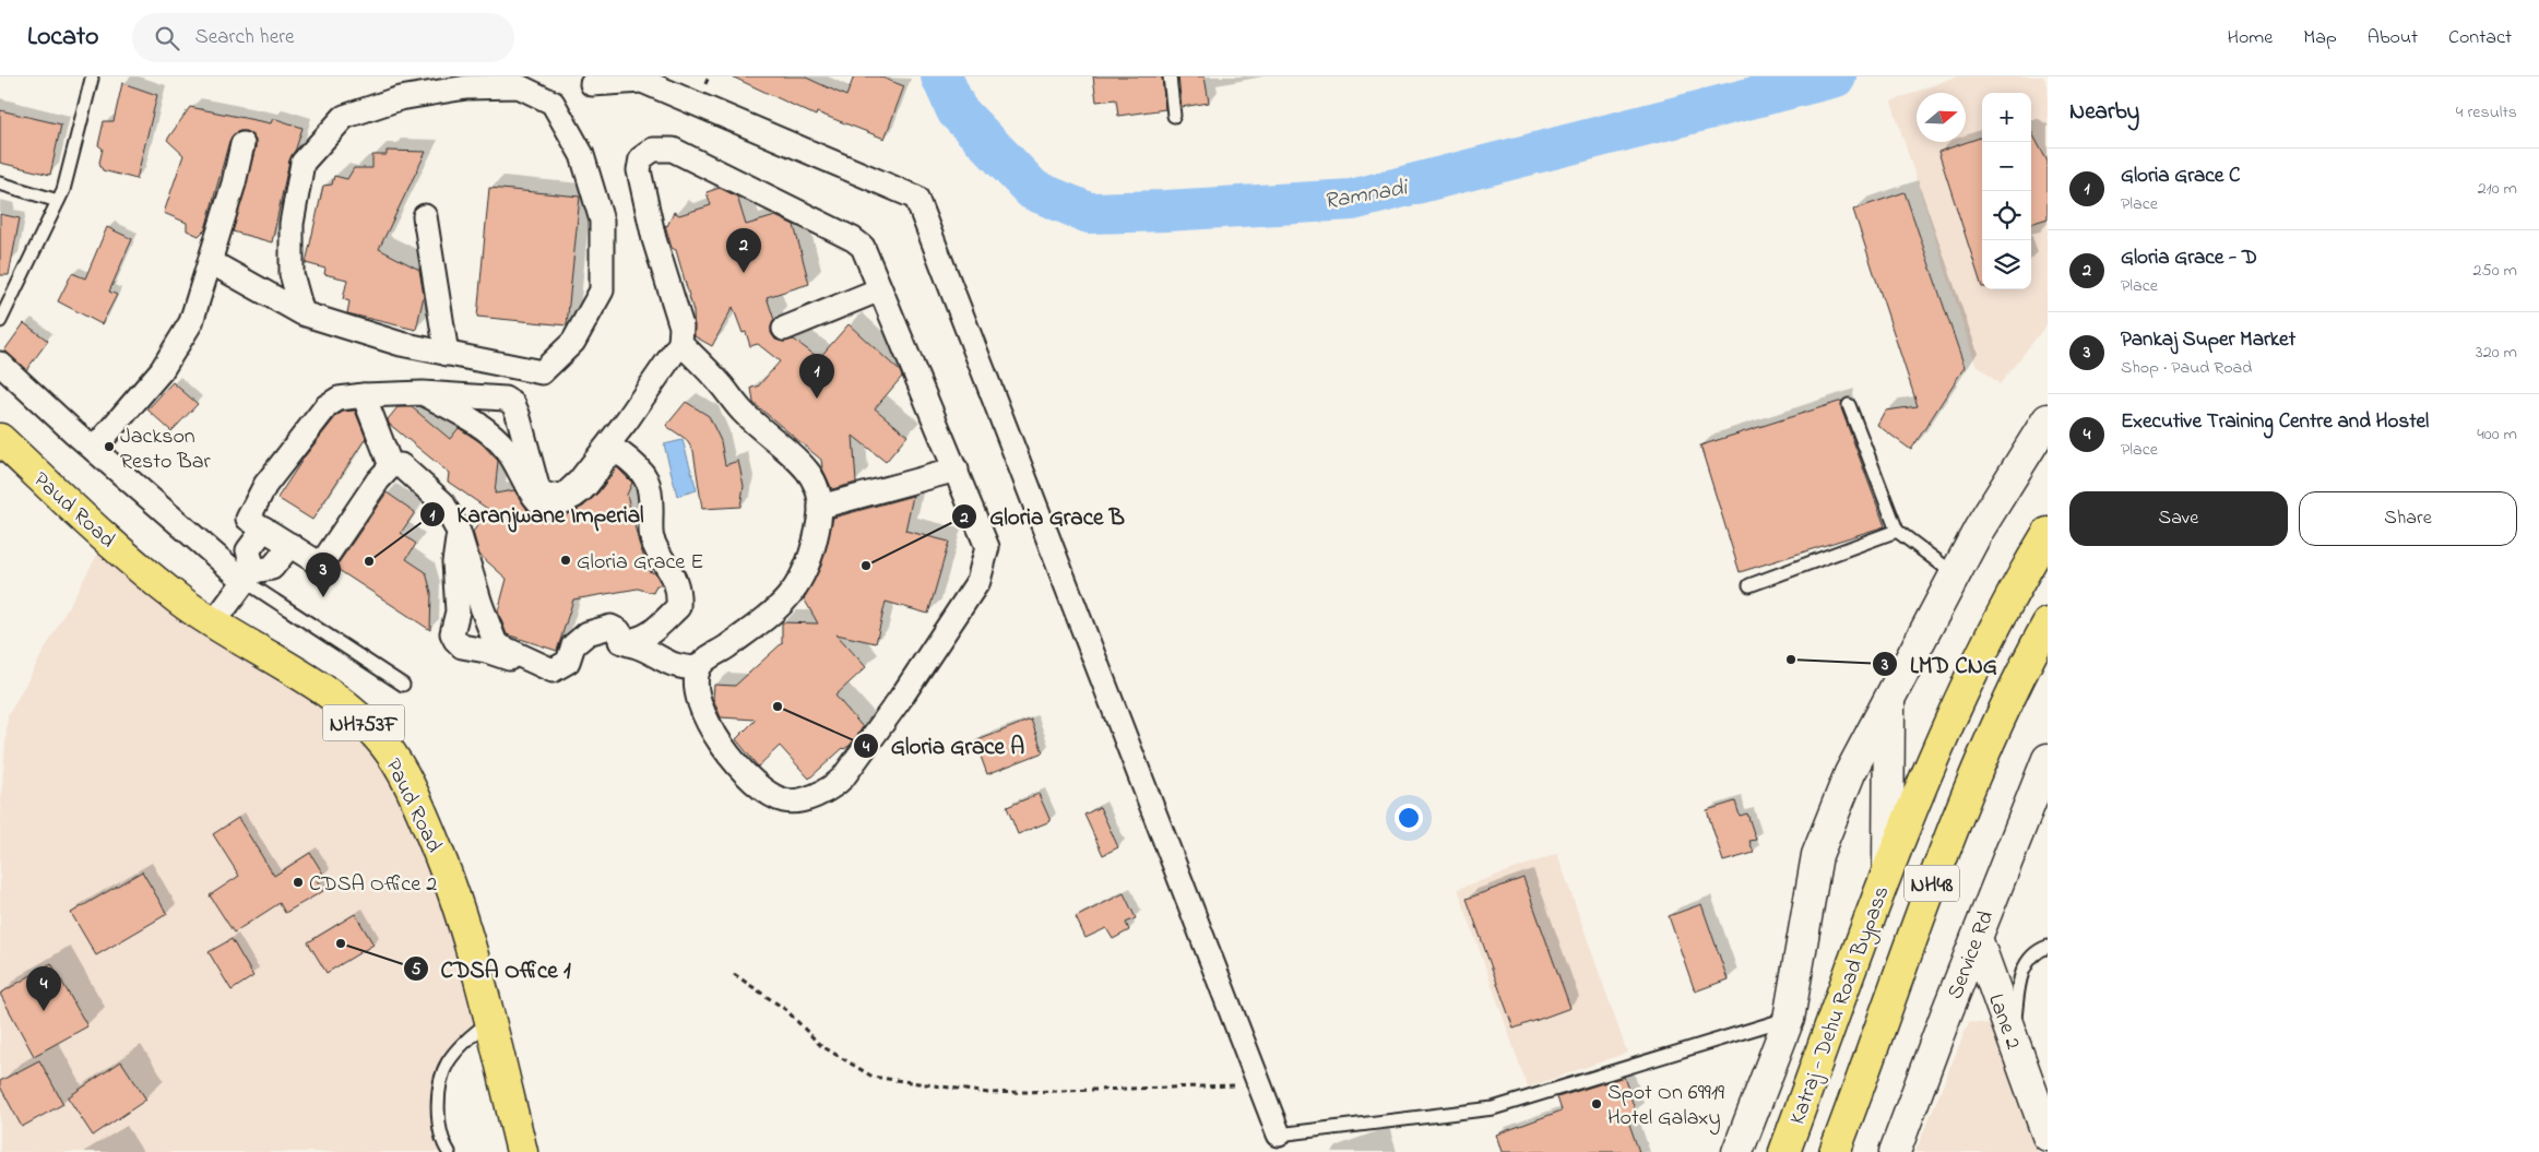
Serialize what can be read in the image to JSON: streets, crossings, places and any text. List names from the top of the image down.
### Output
{
  "streets": {
    "main road": [
      "Paud Road",
      "NH753F",
      "NH48",
      "Katraj - Dehu Road Bypass"
    ],
    "street": ["Service Rd", "Lane 2"]
  },
  "crossings": [
    ["Service Rd", "Lane 2"]
  ],
  "water": ["Ramnadi"],
  "places": [
    "Jackson Resto Bar",
    "Gloria Grace E",
    "Karanjwane Imperial",
    "Gloria Grace B",
    "LMD CNG",
    "Gloria Grace A",
    "CDSA Office 2",
    "CDSA Office 1",
    "Spot On 69919 Hotel Galaxy"
  ],
  "north": "right",
  "page": {
    "header": "Locato",
    "search": "Search here",
    "nav": [
      "Home",
      "Map",
      "About",
      "Contact"
    ],
    "heading": ["Nearby", "4 results"],
    "map_buttons": ["+", "−"],
    "list": [
      {
        "mark": "1",
        "name": "Gloria Grace C",
        "note": "Place",
        "value": "210 m"
      },
      {
        "mark": "2",
        "name": "Gloria Grace - D",
        "note": "Place",
        "value": "250 m"
      },
      {
        "mark": "3",
        "name": "Pankaj Super Market",
        "note": "Shop · Paud Road",
        "value": "320 m"
      },
      {
        "mark": "4",
        "name": "Executive Training Centre and Hostel",
        "note": "Place",
        "value": "400 m"
      }
    ],
    "pins": [
      "2",
      "1",
      "3",
      "4"
    ],
    "buttons": ["Save", "Share"]
  }
}
